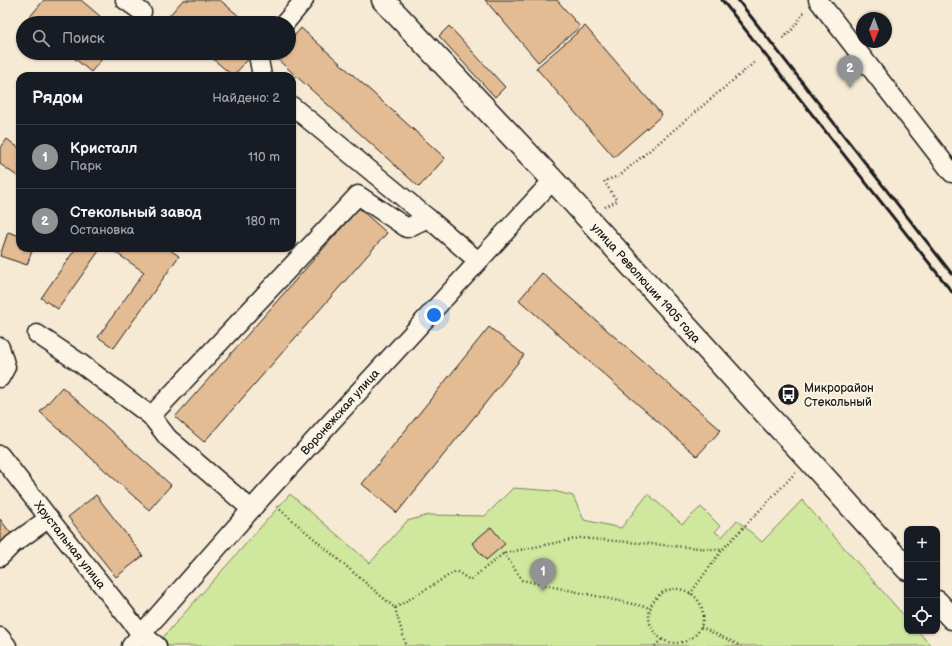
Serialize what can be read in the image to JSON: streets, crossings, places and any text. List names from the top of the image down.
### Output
{
  "streets": {
    "main road": ["улица Революции 1905 года"],
    "street": ["Воронежская улица", "Хрустальная улица"]
  },
  "crossings": [
    ["улица Революции 1905 года", "Воронежская улица"],
    ["Воронежская улица", "Хрустальная улица"]
  ],
  "places": {
    "bus stop": ["Микрорайон Стекольный"]
  },
  "north": "bottom",
  "page": {
    "search": "Поиск",
    "pins": ["2", "1"],
    "heading": ["Рядом", "Найдено: 2"],
    "list": [
      {
        "mark": "1",
        "name": "Кристалл",
        "note": "Парк",
        "value": "110 m"
      },
      {
        "mark": "2",
        "name": "Стекольный завод",
        "note": "Остановка",
        "value": "180 m"
      }
    ],
    "map_buttons": ["+", "−"]
  }
}
